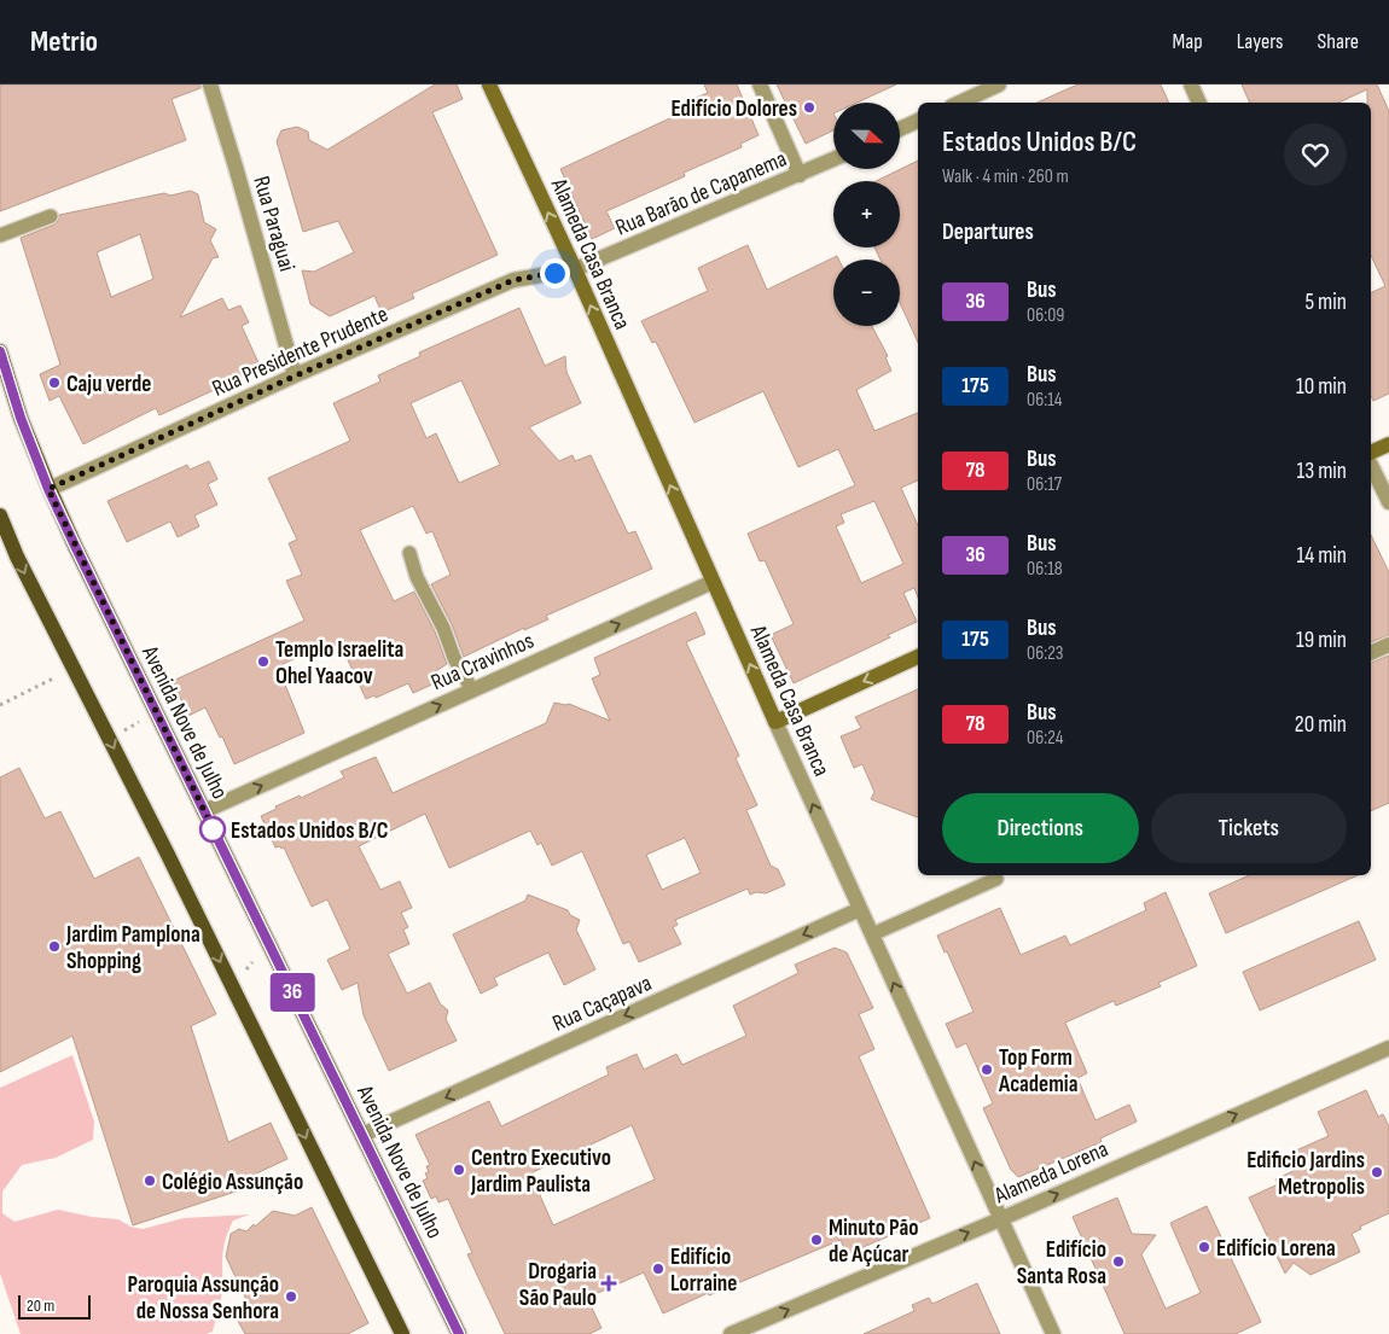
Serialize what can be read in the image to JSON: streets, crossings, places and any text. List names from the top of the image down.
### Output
{
  "streets": {
    "main road": ["Avenida Nove de Julho"],
    "street": [
      "Rua Barão de Capanema",
      "Rua Paraguai",
      "Alameda Casa Branca",
      "Rua Presidente Prudente",
      "Rua Cravinhos",
      "Rua Caçapava",
      "Alameda Lorena"
    ]
  },
  "crossings": [
    ["Rua Barão de Capanema", "Alameda Casa Branca"],
    ["Rua Barão de Capanema", "Rua Presidente Prudente"],
    ["Rua Paraguai", "Rua Presidente Prudente"],
    ["Alameda Casa Branca", "Rua Presidente Prudente"],
    ["Alameda Casa Branca", "Rua Cravinhos"],
    ["Alameda Casa Branca", "Rua Caçapava"],
    ["Alameda Casa Branca", "Alameda Lorena"],
    ["Rua Presidente Prudente", "Avenida Nove de Julho"],
    ["Rua Cravinhos", "Avenida Nove de Julho"],
    ["Avenida Nove de Julho", "Rua Caçapava"]
  ],
  "one_way": [
    "Alameda Casa Branca",
    "Rua Cravinhos",
    "Rua Caçapava",
    "Alameda Lorena"
  ],
  "places": {
    "other": [
      "Edifício Dolores",
      "Caju verde",
      "Templo Israelita Ohel Yaacov",
      "Estados Unidos B/C",
      "Jardim Pamplona Shopping",
      "Top Form Academia",
      "Centro Executivo Jardim Paulista",
      "Edificio Jardins Metropolis",
      "Colégio Assunção",
      "Minuto Pão de Açúcar",
      "Edifício Lorena",
      "Edifício Santa Rosa",
      "Edifício Lorraine",
      "Paroquia Assunção de Nossa Senhora"
    ],
    "health": ["Drogaria São Paulo"]
  },
  "lines": ["bus line 36"],
  "scale_bar": "20 m",
  "north": "right",
  "page": {
    "header": "Metrio",
    "nav": ["Map", "Layers", "Share"],
    "on_map": "36",
    "map_buttons": ["+", "−"],
    "heading": [
      ["Estados Unidos B/C", "Walk · 4 min · 260 m"],
      "Departures"
    ],
    "list": [
      {
        "mark": "36",
        "name": "Bus",
        "note": "06:09",
        "value": "5 min"
      },
      {
        "mark": "175",
        "name": "Bus",
        "note": "06:14",
        "value": "10 min"
      },
      {
        "mark": "78",
        "name": "Bus",
        "note": "06:17",
        "value": "13 min"
      },
      {
        "mark": "36",
        "name": "Bus",
        "note": "06:18",
        "value": "14 min"
      },
      {
        "mark": "175",
        "name": "Bus",
        "note": "06:23",
        "value": "19 min"
      },
      {
        "mark": "78",
        "name": "Bus",
        "note": "06:24",
        "value": "20 min"
      }
    ],
    "buttons": ["Directions", "Tickets"],
    "scale": "20 m"
  }
}
